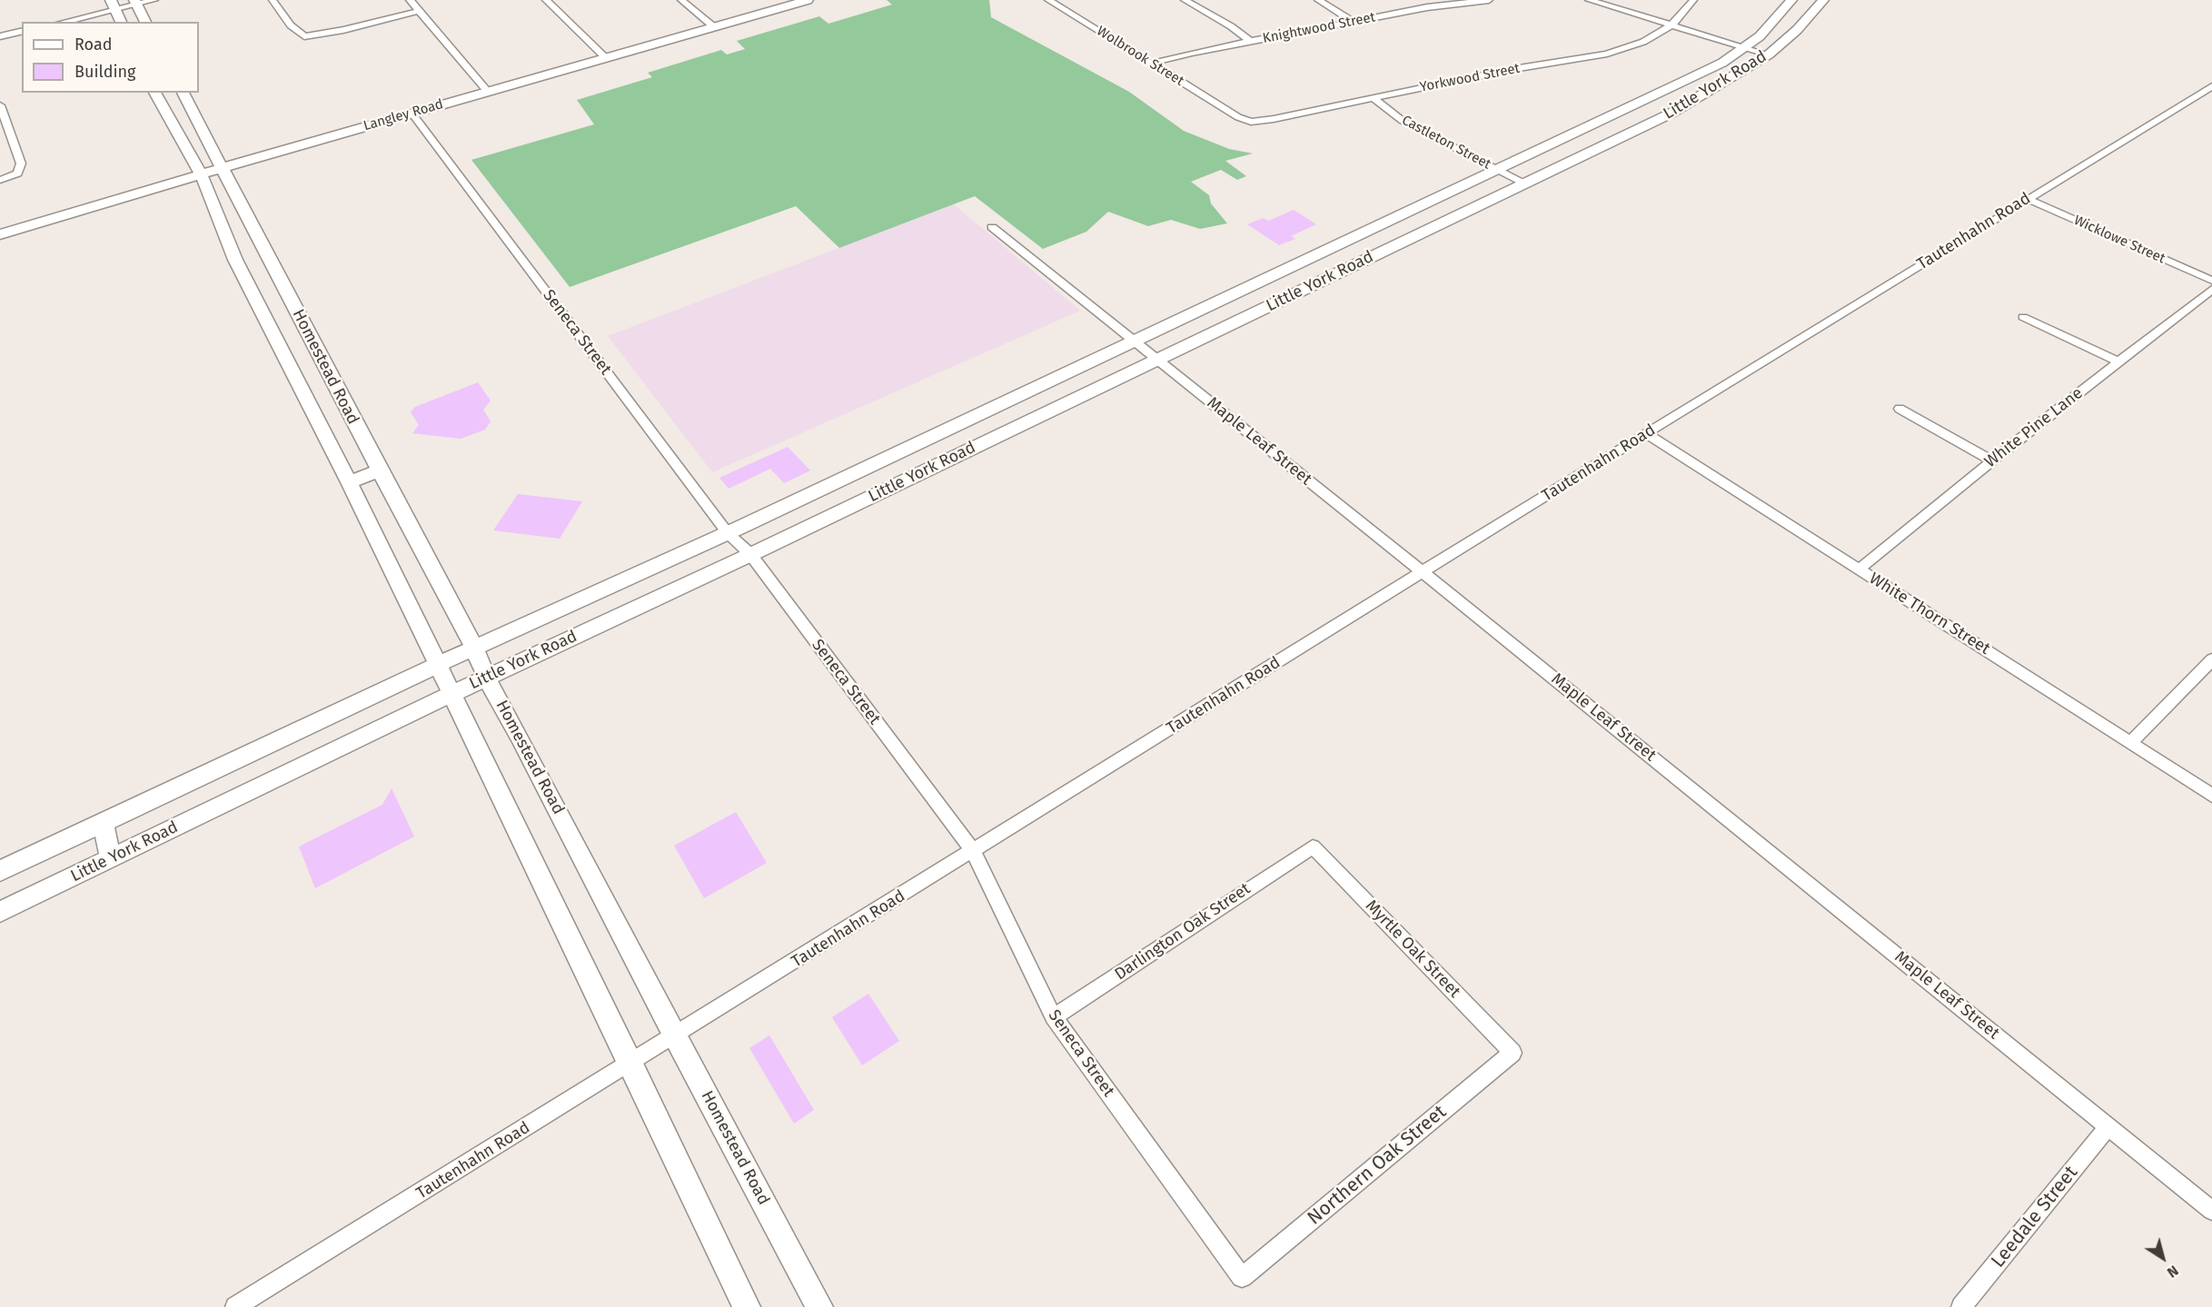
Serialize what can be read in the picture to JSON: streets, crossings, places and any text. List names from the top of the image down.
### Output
{
  "streets": {
    "main road": ["Little York Road", "Langley Road", "Homestead Road"],
    "street": [
      "Knightwood Street",
      "Wolbrook Street",
      "Yorkwood Street",
      "Castleton Street",
      "Tautenhahn Road",
      "Wicklowe Street",
      "Seneca Street",
      "White Pine Lane",
      "Maple Leaf Street",
      "White Thorn Street",
      "Darlington Oak Street",
      "Myrtle Oak Street",
      "Northern Oak Street",
      "Leedale Street"
    ]
  },
  "crossings": [
    ["Knightwood Street", "Wolbrook Street"],
    ["Wolbrook Street", "Yorkwood Street"],
    ["Yorkwood Street", "Castleton Street"],
    ["Little York Road", "Castleton Street"],
    ["Little York Road", "Seneca Street"],
    ["Little York Road", "Homestead Road"],
    ["Little York Road", "Maple Leaf Street"],
    ["Langley Road", "Seneca Street"],
    ["Langley Road", "Homestead Road"],
    ["Tautenhahn Road", "Wicklowe Street"],
    ["Tautenhahn Road", "Seneca Street"],
    ["Tautenhahn Road", "Homestead Road"],
    ["Tautenhahn Road", "Maple Leaf Street"],
    ["Tautenhahn Road", "White Thorn Street"],
    ["Seneca Street", "Darlington Oak Street"],
    ["Seneca Street", "Northern Oak Street"],
    ["White Pine Lane", "White Thorn Street"],
    ["Maple Leaf Street", "Leedale Street"],
    ["Darlington Oak Street", "Myrtle Oak Street"],
    ["Myrtle Oak Street", "Northern Oak Street"]
  ],
  "legend": ["Road", "Building"],
  "north": "bottom right"
}
